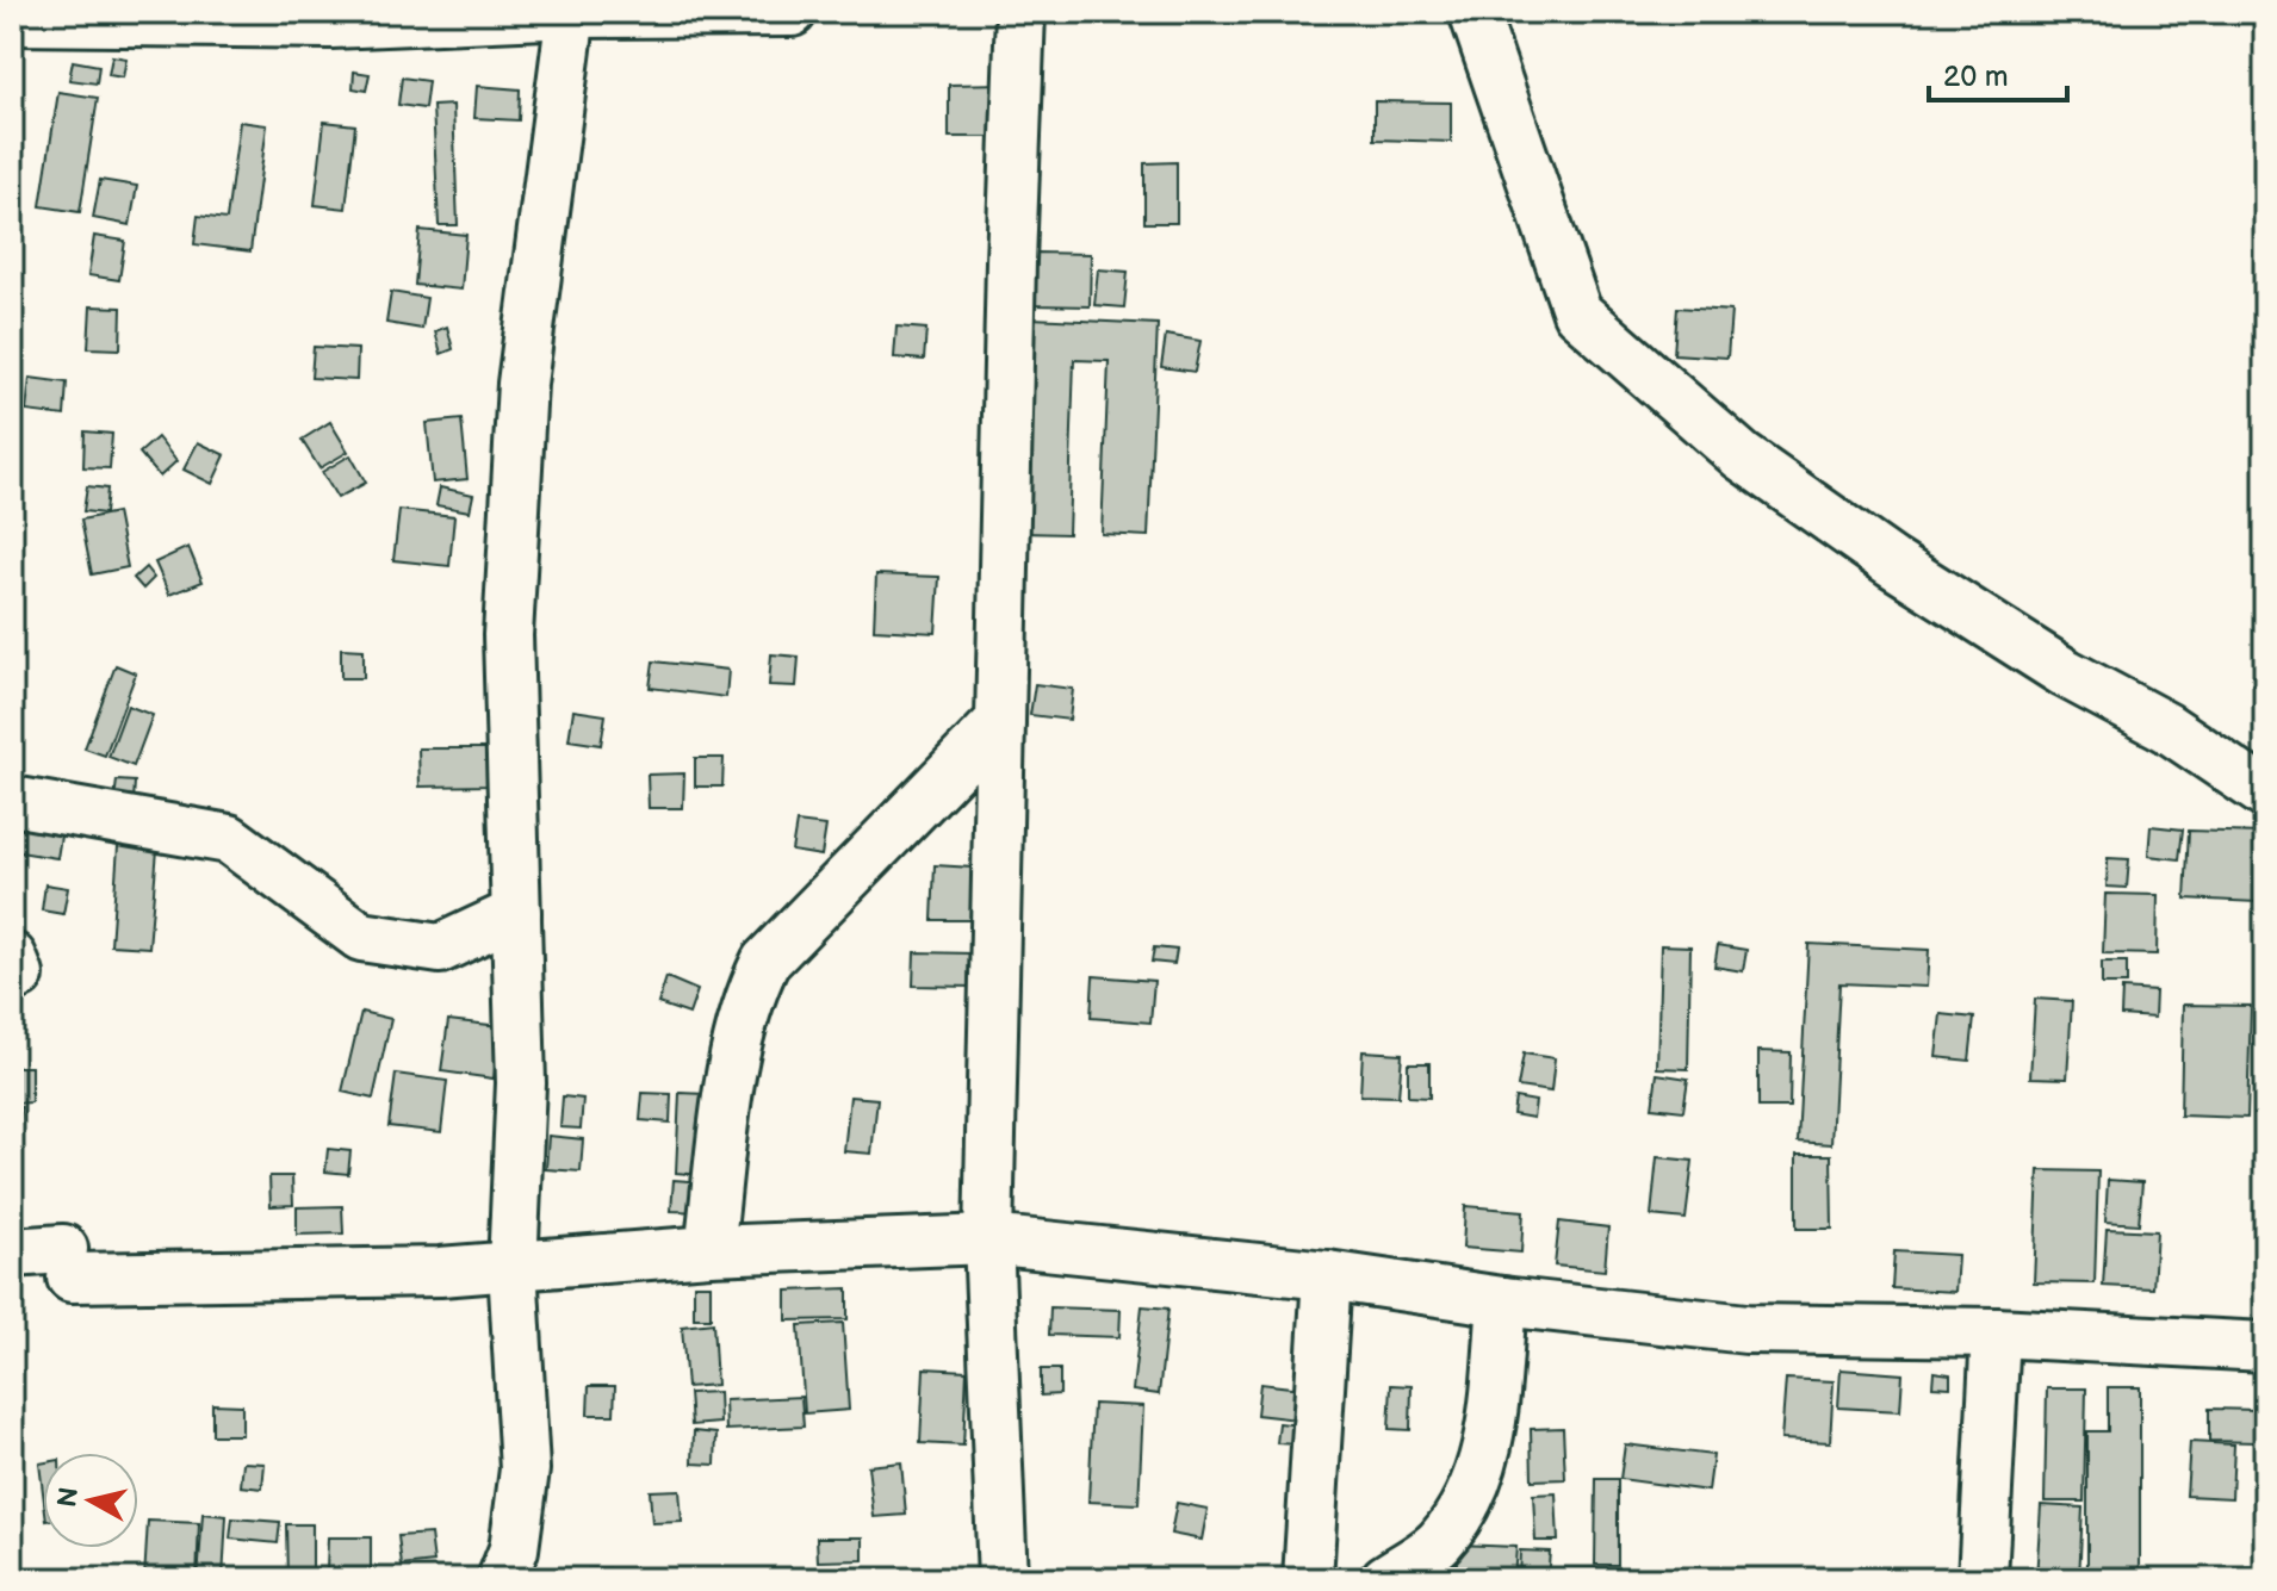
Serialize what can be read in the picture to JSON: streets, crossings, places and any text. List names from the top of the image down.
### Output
{
  "scale_bar": "20 m",
  "north": "left"
}
